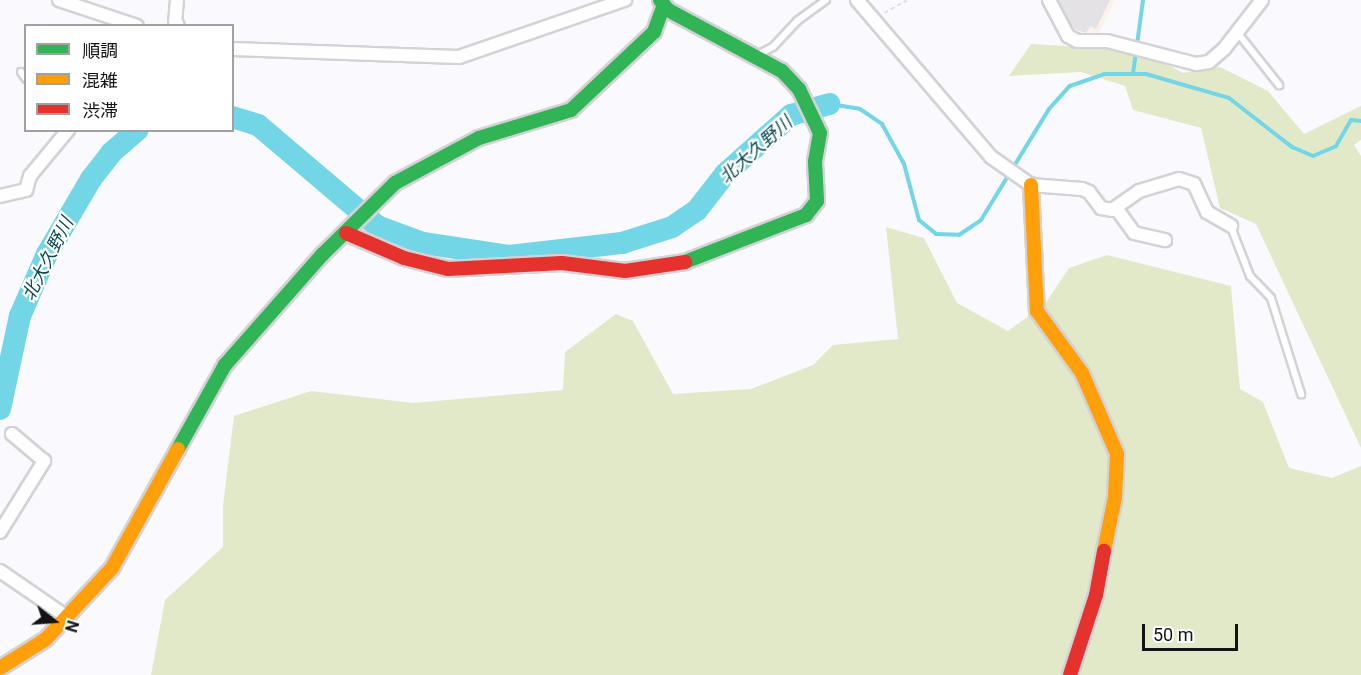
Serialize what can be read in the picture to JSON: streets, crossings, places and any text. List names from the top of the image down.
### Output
{
  "water": ["北大久野川"],
  "legend": ["順調", "混雑", "渋滞"],
  "scale_bar": "50 m",
  "north": "right"
}
